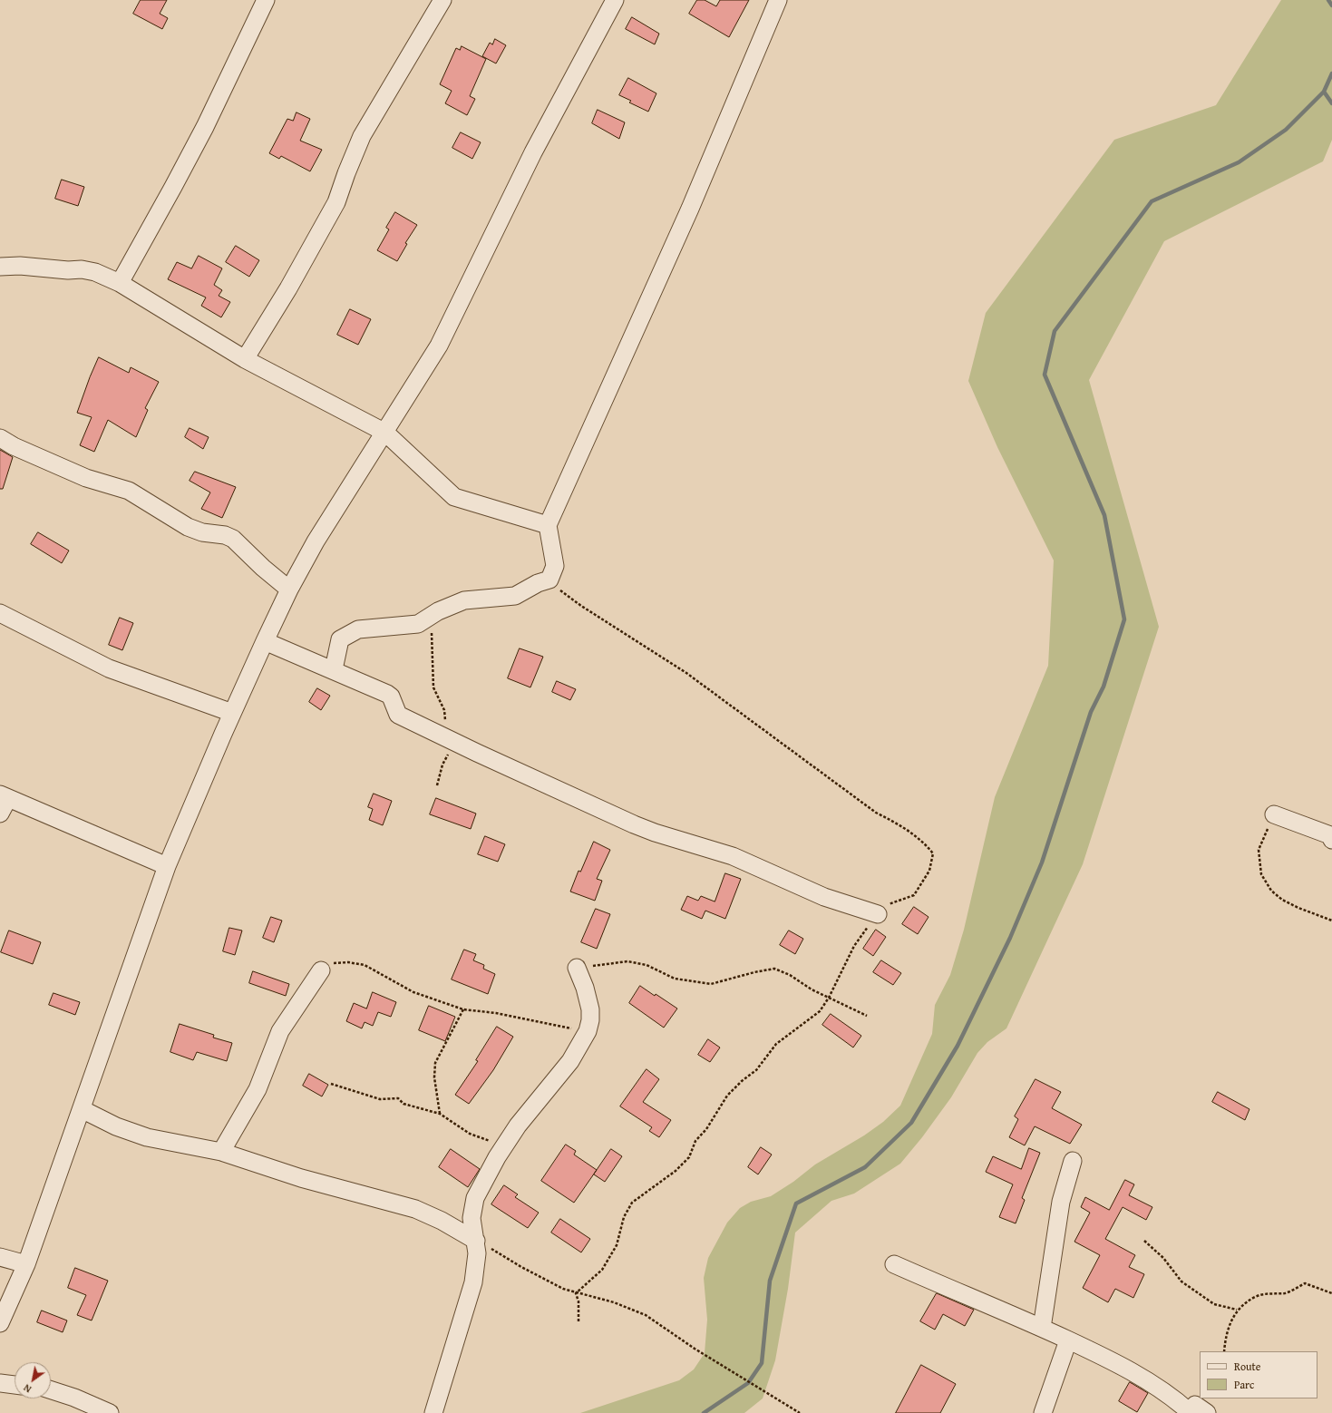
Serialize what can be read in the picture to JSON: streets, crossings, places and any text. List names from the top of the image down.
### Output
{
  "legend": ["Route", "Parc"],
  "north": "bottom left"
}
